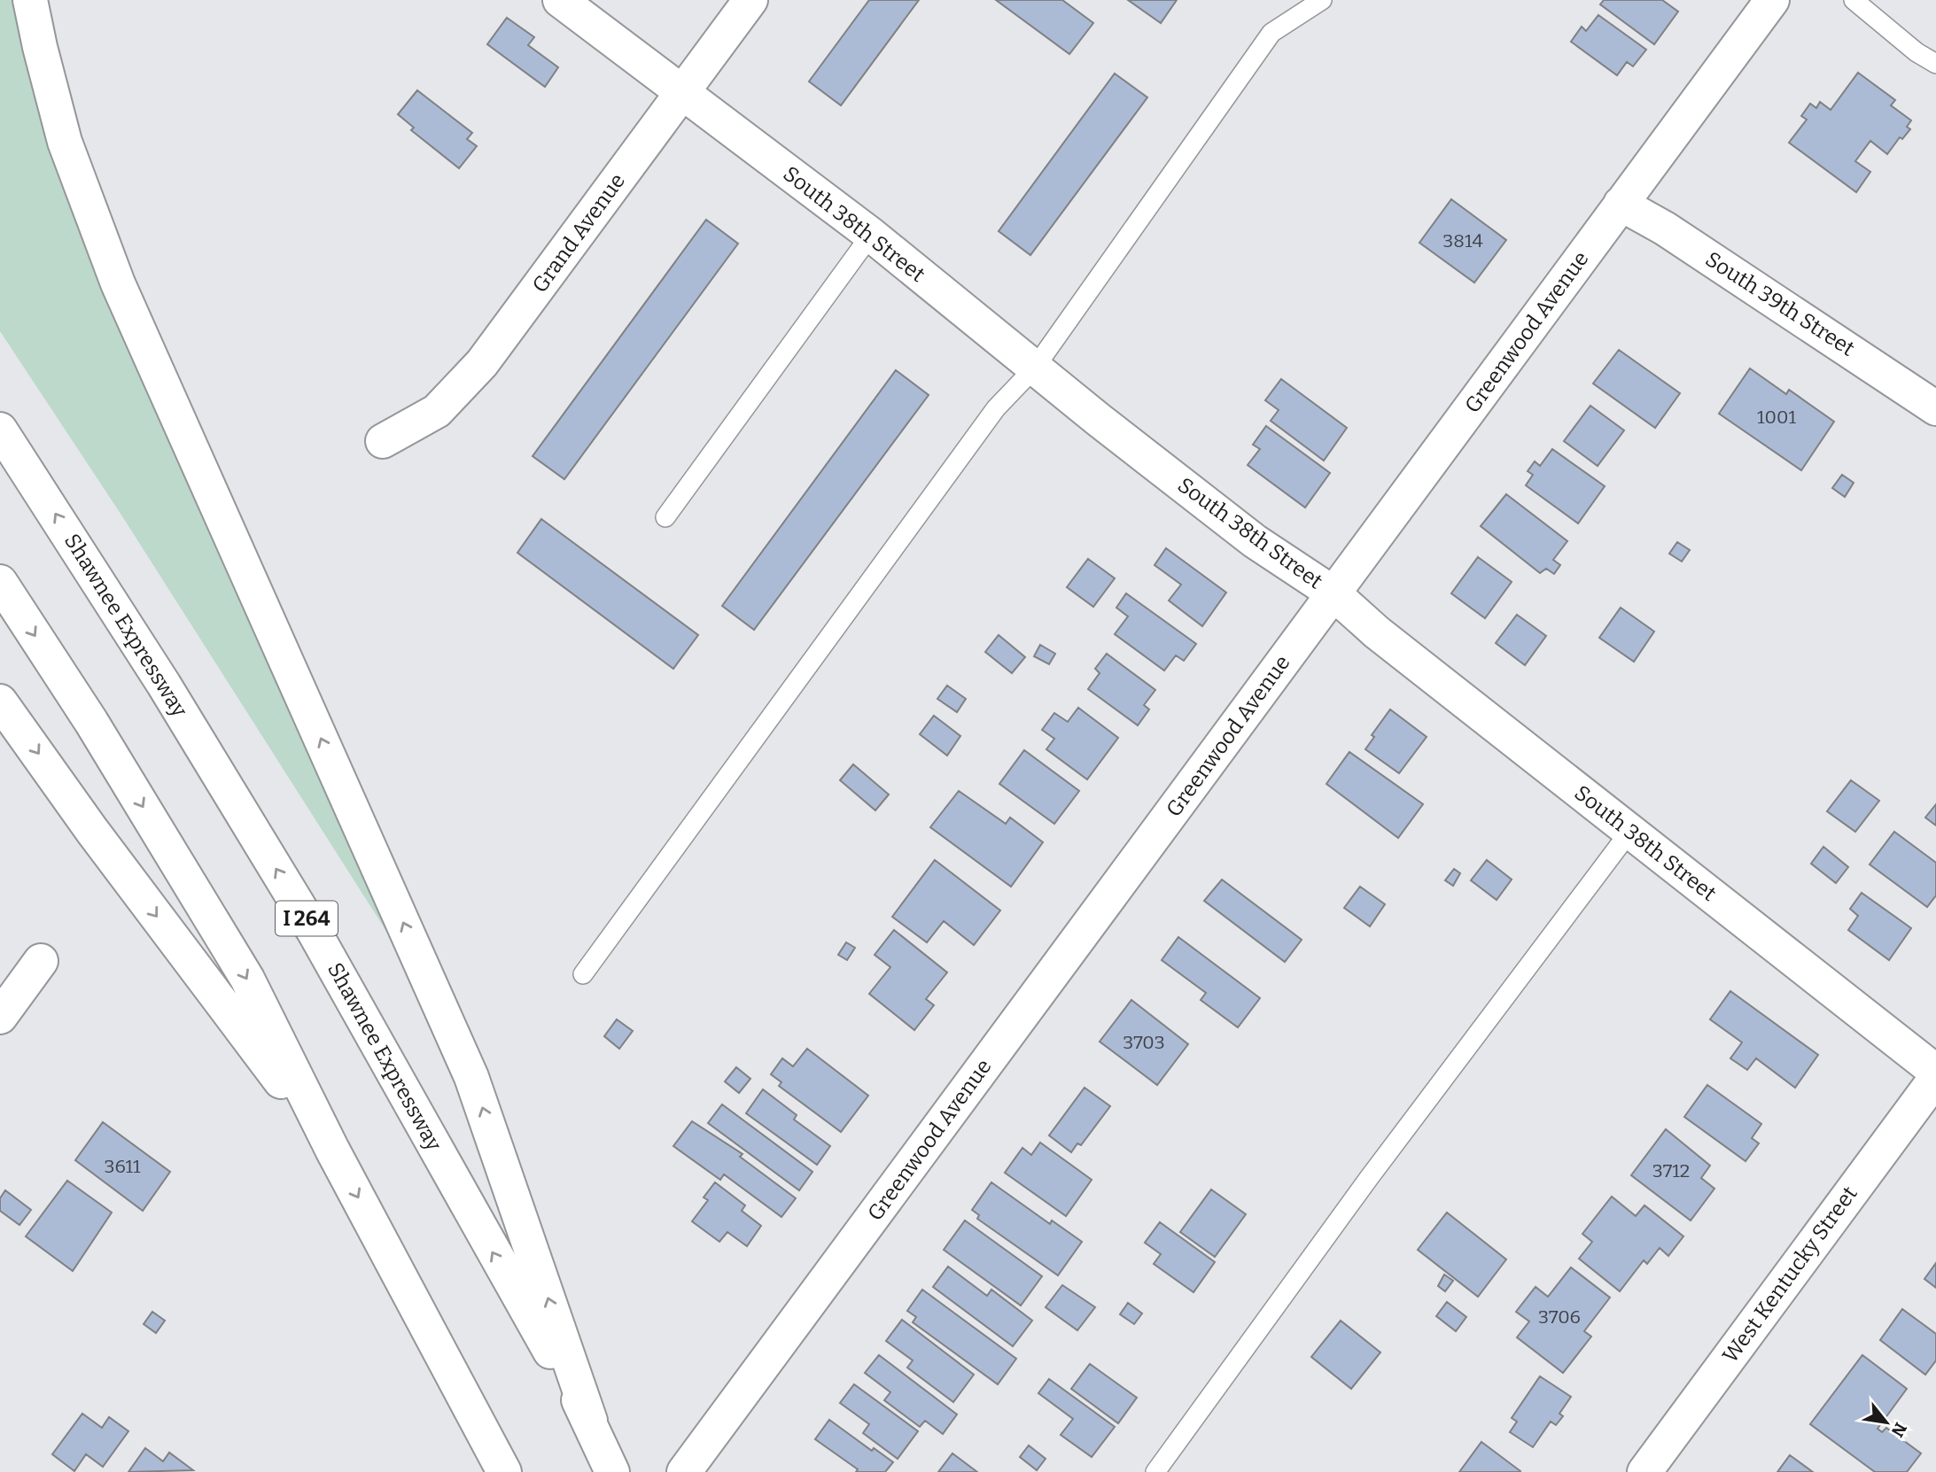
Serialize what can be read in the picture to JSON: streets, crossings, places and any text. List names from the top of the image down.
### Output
{
  "streets": {
    "main road": [
      "South 38th Street",
      "Grand Avenue",
      "South 39th Street",
      "Greenwood Avenue",
      "Shawnee Expressway",
      "I 264",
      "West Kentucky Street"
    ]
  },
  "crossings": [
    ["South 38th Street", "Grand Avenue"],
    ["South 38th Street", "Greenwood Avenue"],
    ["South 39th Street", "Greenwood Avenue"]
  ],
  "house_numbers": [
    "3814",
    "1001",
    "3703",
    "3611",
    "3712",
    "3706"
  ],
  "north": "bottom right"
}
